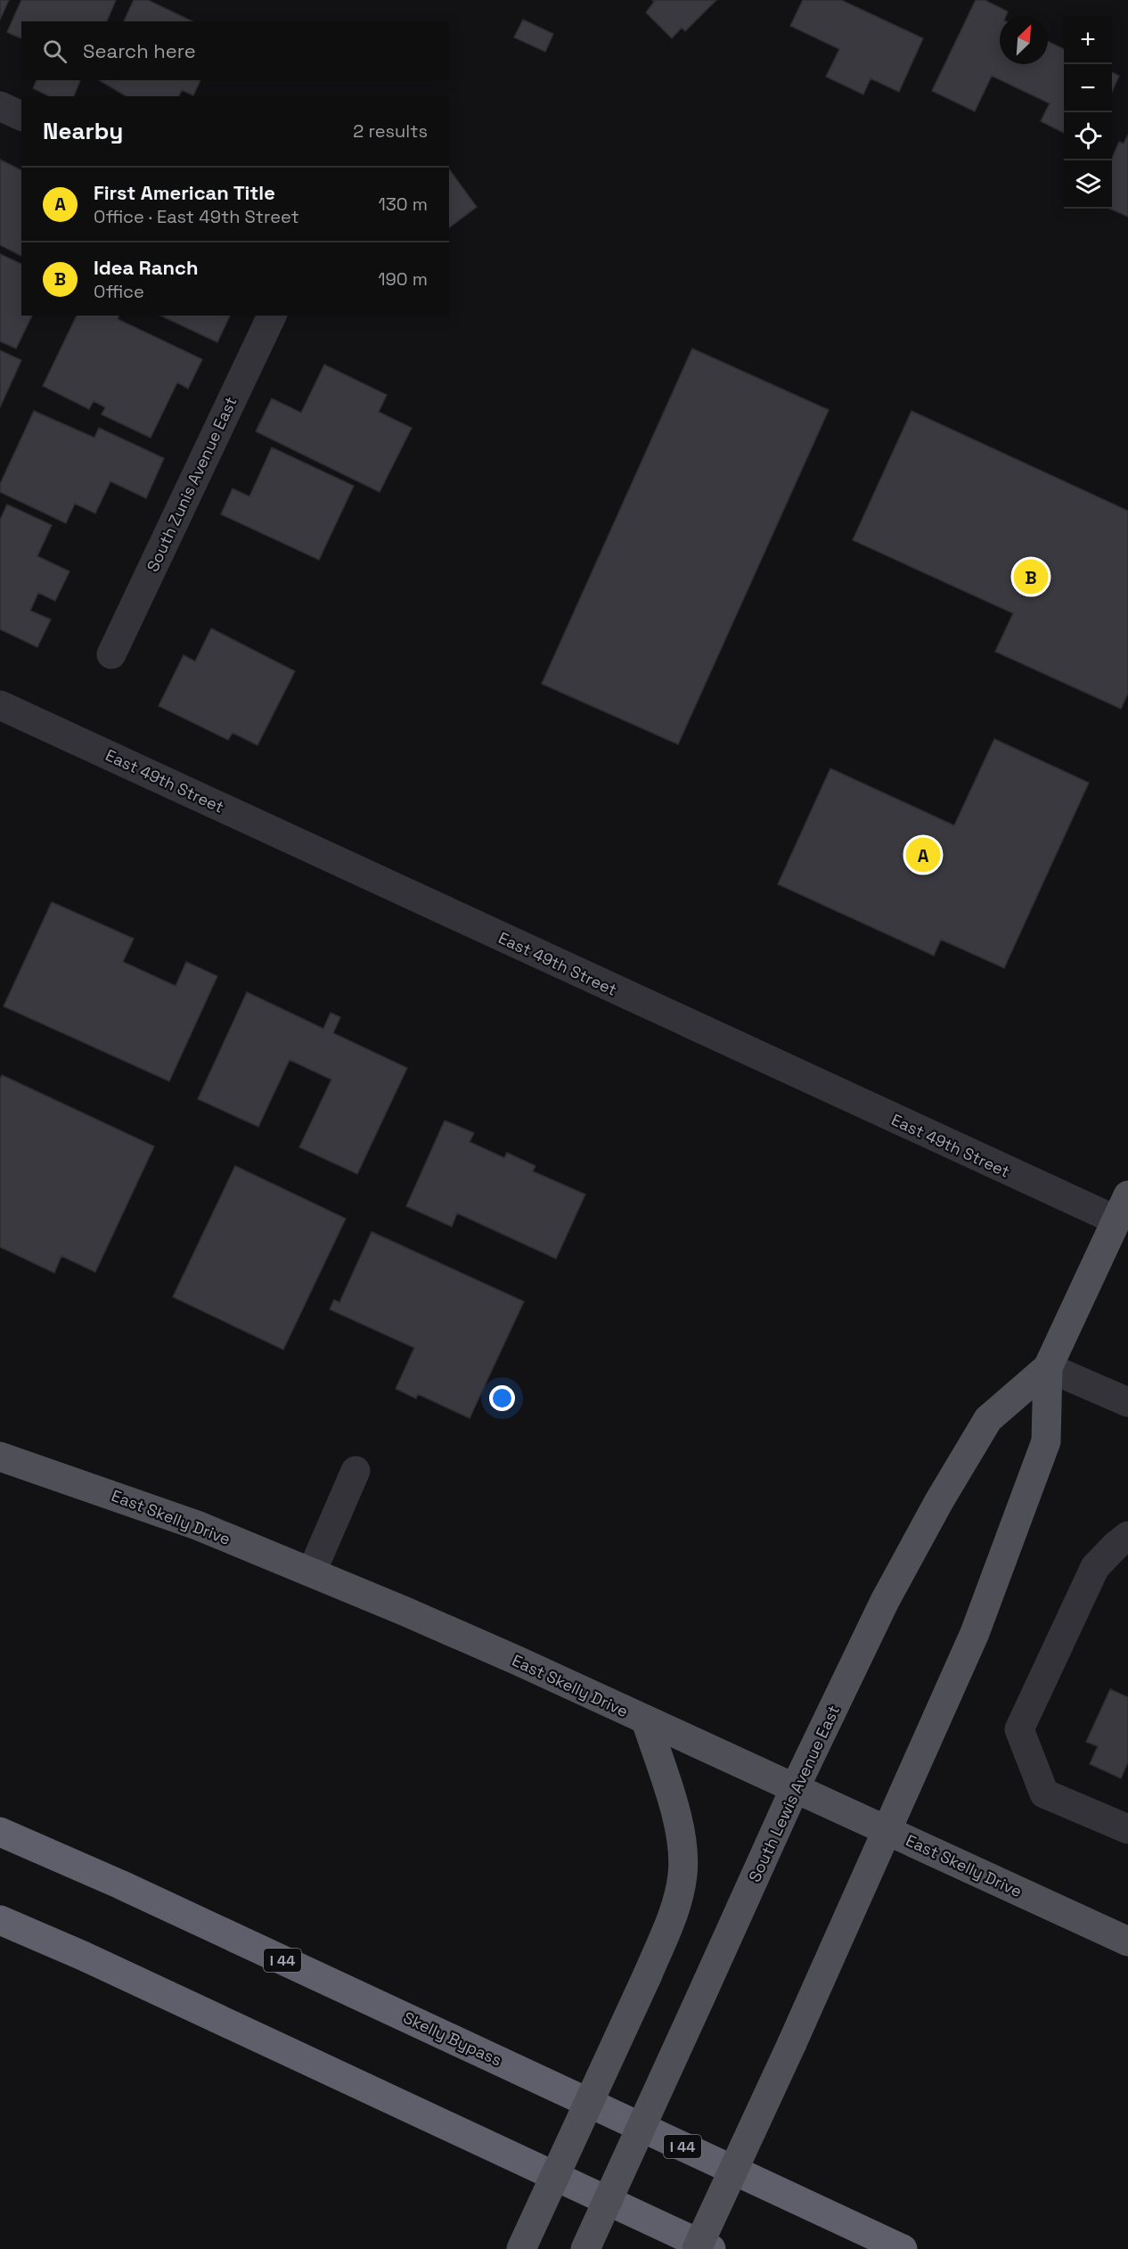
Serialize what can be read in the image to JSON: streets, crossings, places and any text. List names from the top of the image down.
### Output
{
  "streets": {
    "highway": ["I 44", "Skelly Bypass"],
    "main road": ["East Skelly Drive", "South Lewis Avenue East"],
    "street": ["South Zunis Avenue East", "East 49th Street"]
  },
  "crossings": [
    ["East 49th Street", "South Lewis Avenue East"],
    ["East Skelly Drive", "South Lewis Avenue East"]
  ],
  "north": "top right",
  "page": {
    "map_buttons": ["+", "−"],
    "search": "Search here",
    "heading": ["Nearby", "2 results"],
    "list": [
      {
        "mark": "A",
        "name": "First American Title",
        "note": "Office · East 49th Street",
        "value": "130 m"
      },
      {
        "mark": "B",
        "name": "Idea Ranch",
        "note": "Office",
        "value": "190 m"
      }
    ],
    "pins": ["B", "A"]
  }
}
